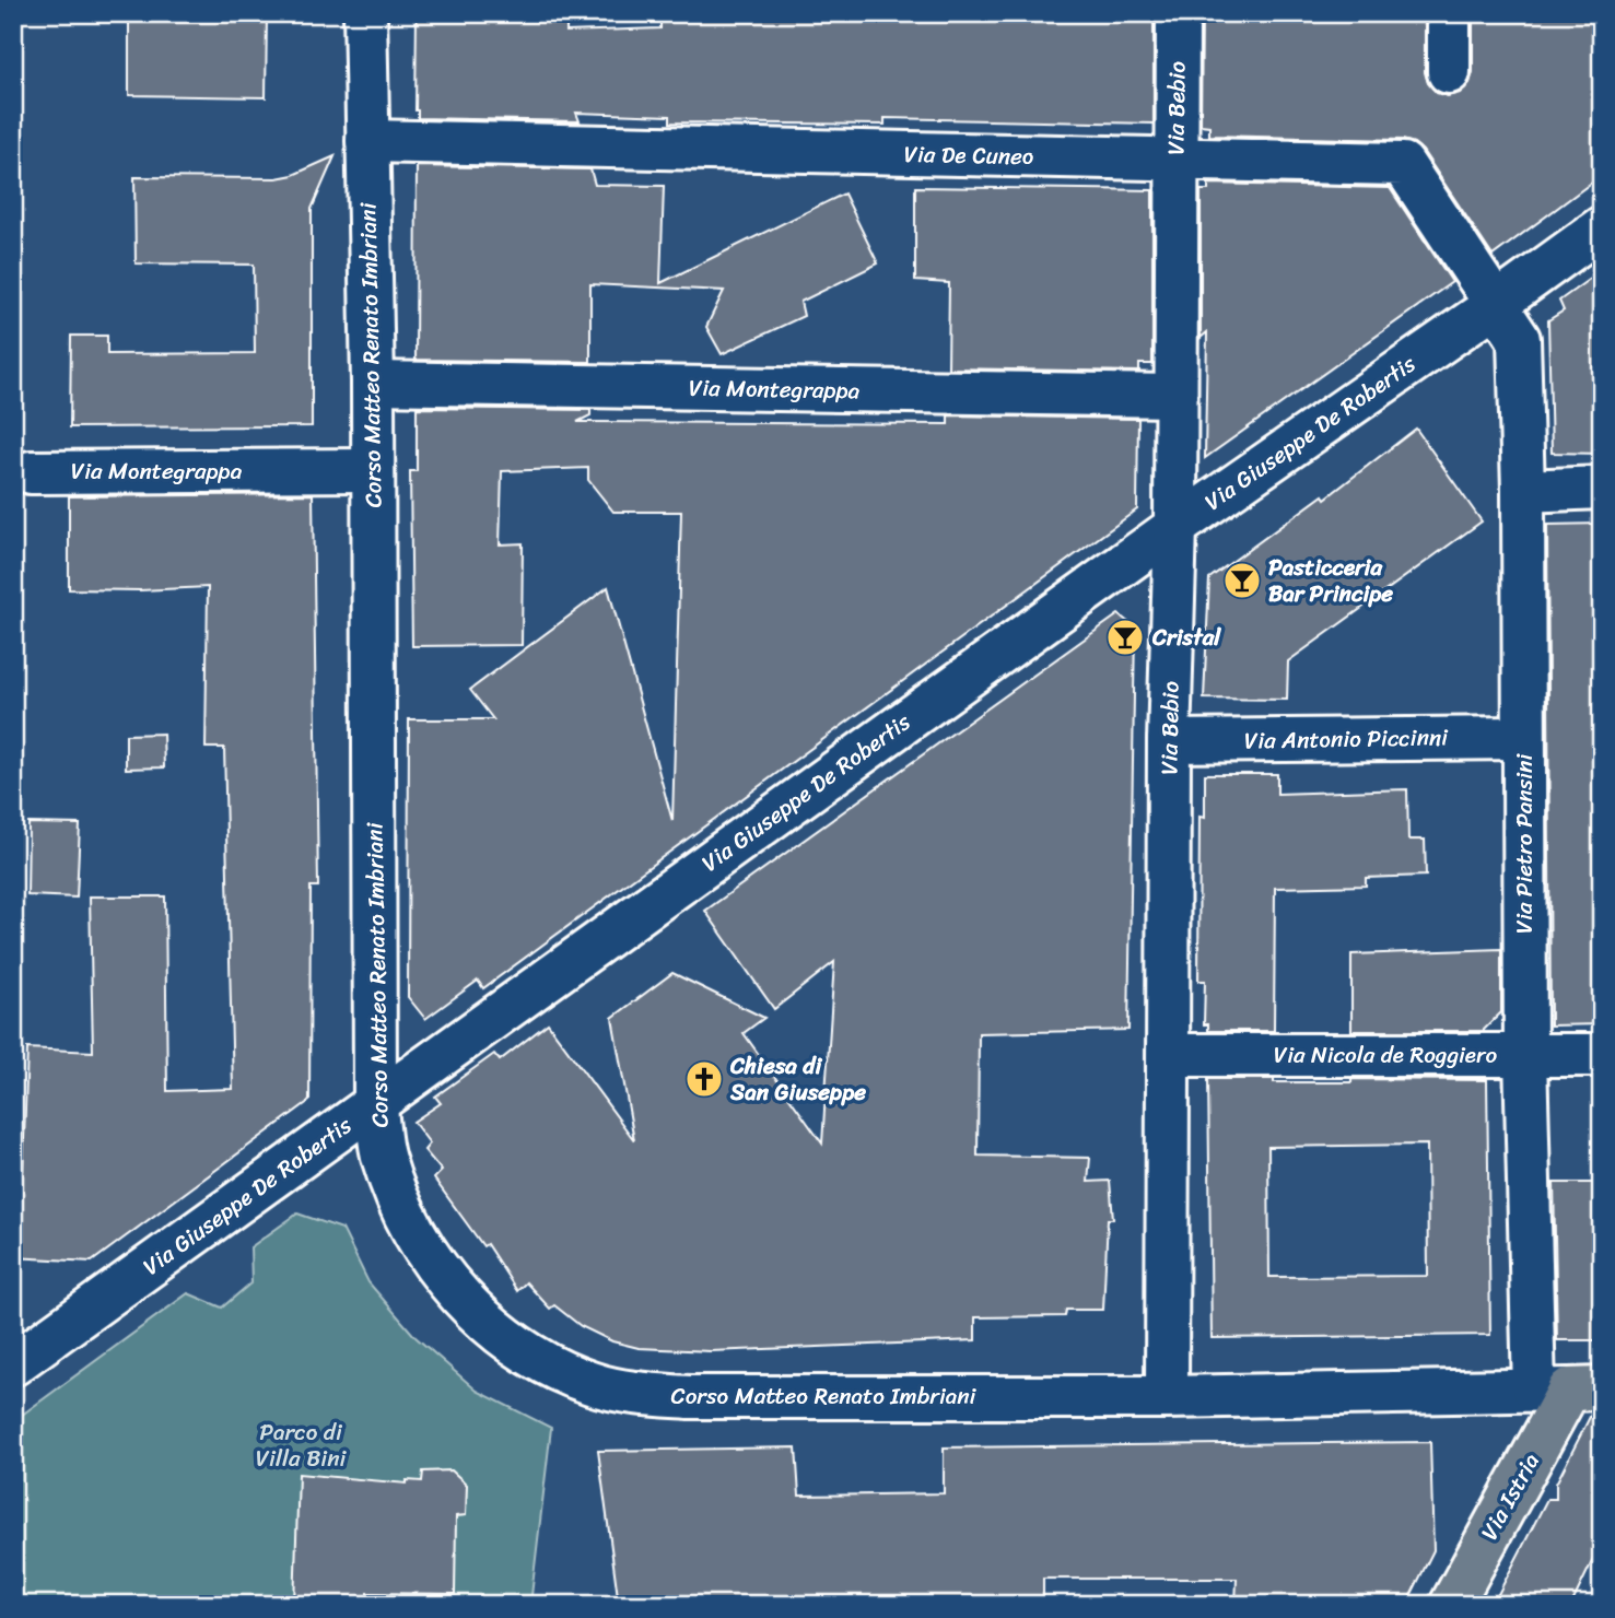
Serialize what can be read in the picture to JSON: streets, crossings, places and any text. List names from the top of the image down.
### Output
{
  "streets": {
    "main road": ["Via Istria"],
    "street": [
      "Via Bebio",
      "Via De Cuneo",
      "Corso Matteo Renato Imbriani",
      "Via Montegrappa",
      "Via Giuseppe De Robertis",
      "Via Antonio Piccinni",
      "Via Pietro Pansini",
      "Via Nicola de Roggiero"
    ]
  },
  "crossings": [
    ["Via Bebio", "Via De Cuneo"],
    ["Via Bebio", "Corso Matteo Renato Imbriani"],
    ["Via Bebio", "Via Montegrappa"],
    ["Via Bebio", "Via Giuseppe De Robertis"],
    ["Via Bebio", "Via Antonio Piccinni"],
    ["Via Bebio", "Via Nicola de Roggiero"],
    ["Via De Cuneo", "Corso Matteo Renato Imbriani"],
    ["Via De Cuneo", "Via Giuseppe De Robertis"],
    ["Via De Cuneo", "Via Pietro Pansini"],
    ["Corso Matteo Renato Imbriani", "Via Montegrappa"],
    ["Corso Matteo Renato Imbriani", "Via Giuseppe De Robertis"],
    ["Corso Matteo Renato Imbriani", "Via Pietro Pansini"],
    ["Corso Matteo Renato Imbriani", "Via Istria"],
    ["Via Giuseppe De Robertis", "Via Pietro Pansini"],
    ["Via Antonio Piccinni", "Via Pietro Pansini"],
    ["Via Pietro Pansini", "Via Nicola de Roggiero"],
    ["Via Pietro Pansini", "Via Istria"]
  ],
  "parks": ["Parco di Villa Bini"],
  "places": {
    "bar": ["Pasticceria Bar Principe", "Cristal"],
    "church": ["Chiesa di San Giuseppe"]
  }
}
